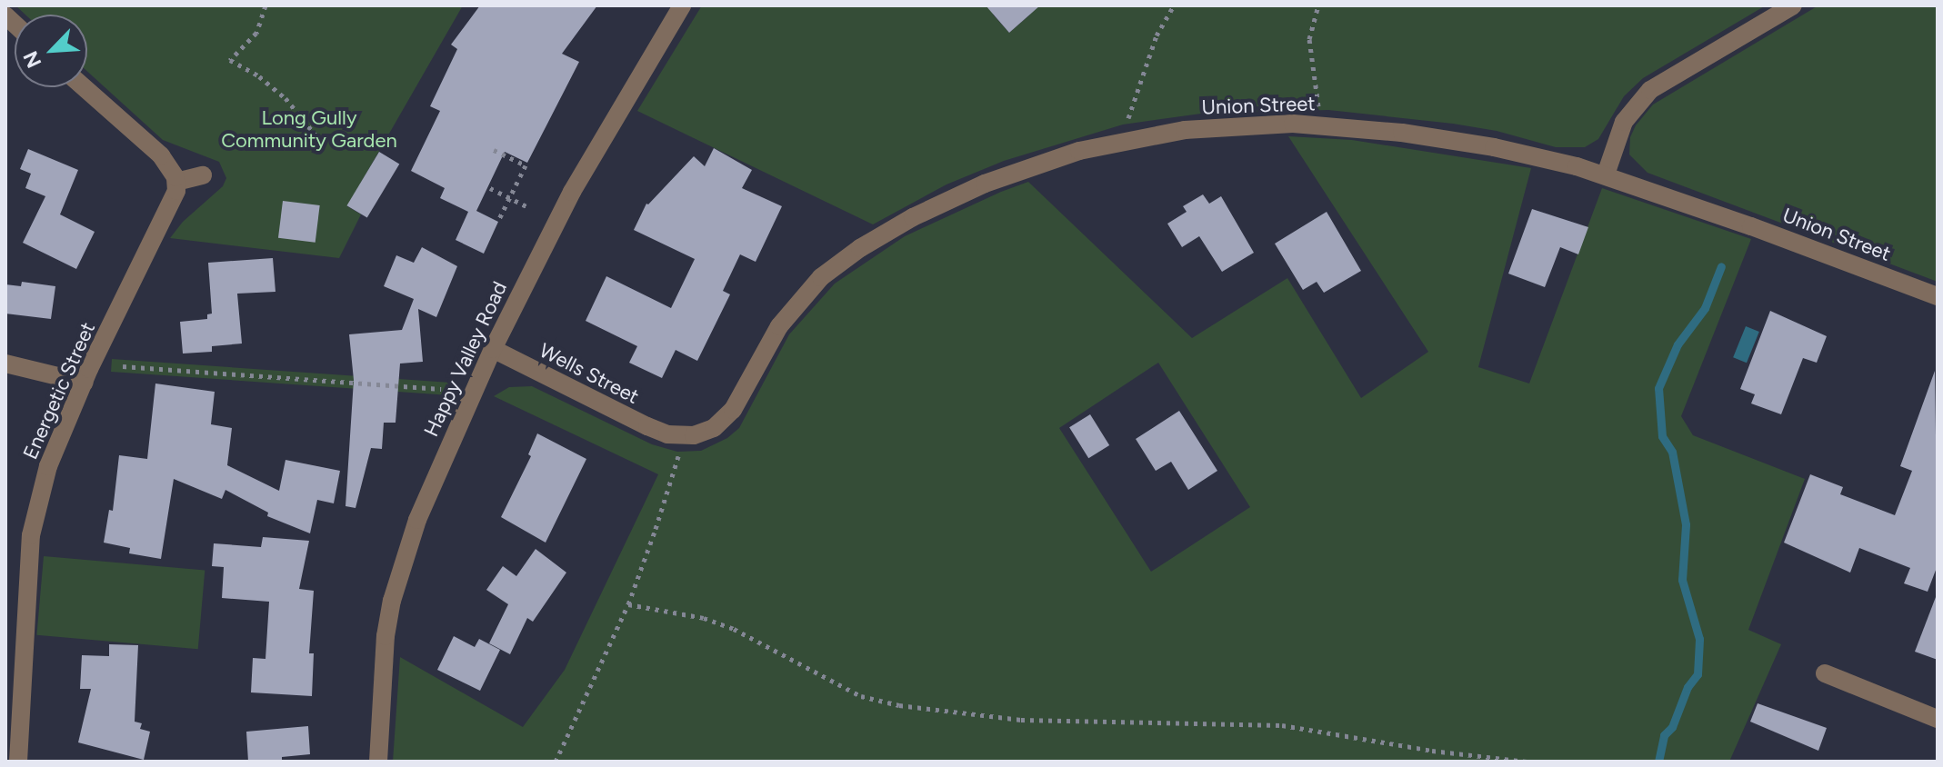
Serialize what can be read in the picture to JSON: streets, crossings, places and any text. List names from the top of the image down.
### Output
{
  "streets": {
    "street": [
      "Union Street",
      "Happy Valley Road",
      "Wells Street",
      "Energetic Street"
    ]
  },
  "crossings": [
    ["Union Street", "Wells Street"],
    ["Happy Valley Road", "Wells Street"]
  ],
  "parks": ["Long Gully Community Garden"],
  "north": "bottom left"
}
